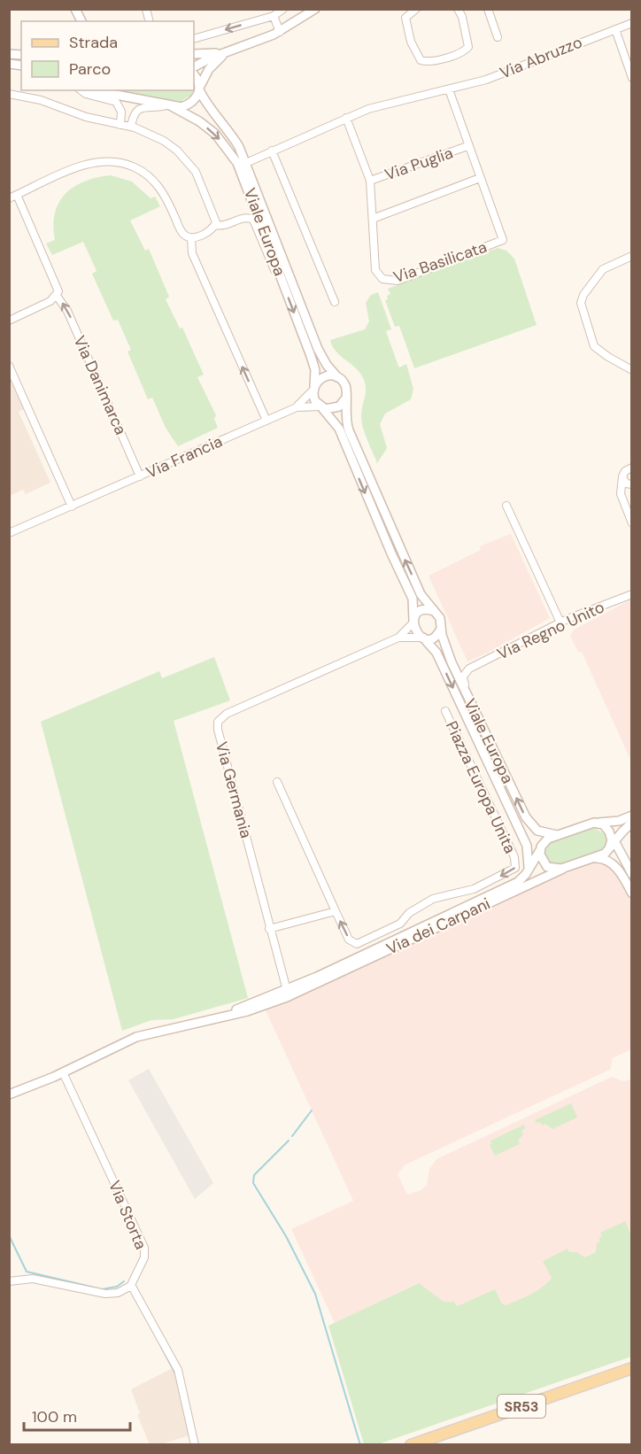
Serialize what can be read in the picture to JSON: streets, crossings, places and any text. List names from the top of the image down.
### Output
{
  "streets": {
    "main road": ["SR53"],
    "street": [
      "Via Abruzzo",
      "Via Puglia",
      "Viale Europa",
      "Via Basilicata",
      "Via Danimarca",
      "Via Francia",
      "Via Regno Unito",
      "Piazza Europa Unita",
      "Via Germania",
      "Via dei Carpani",
      "Via Storta"
    ]
  },
  "crossings": [
    ["Via Abruzzo", "Viale Europa"],
    ["Viale Europa", "Via Francia"],
    ["Viale Europa", "Via Germania"],
    ["Viale Europa", "Via dei Carpani"],
    ["Via Danimarca", "Via Francia"],
    ["Via Germania", "Via dei Carpani"],
    ["Via dei Carpani", "Via Storta"]
  ],
  "one_way": ["Via Danimarca"],
  "legend": ["Strada", "Parco"],
  "scale_bar": "100 m"
}
